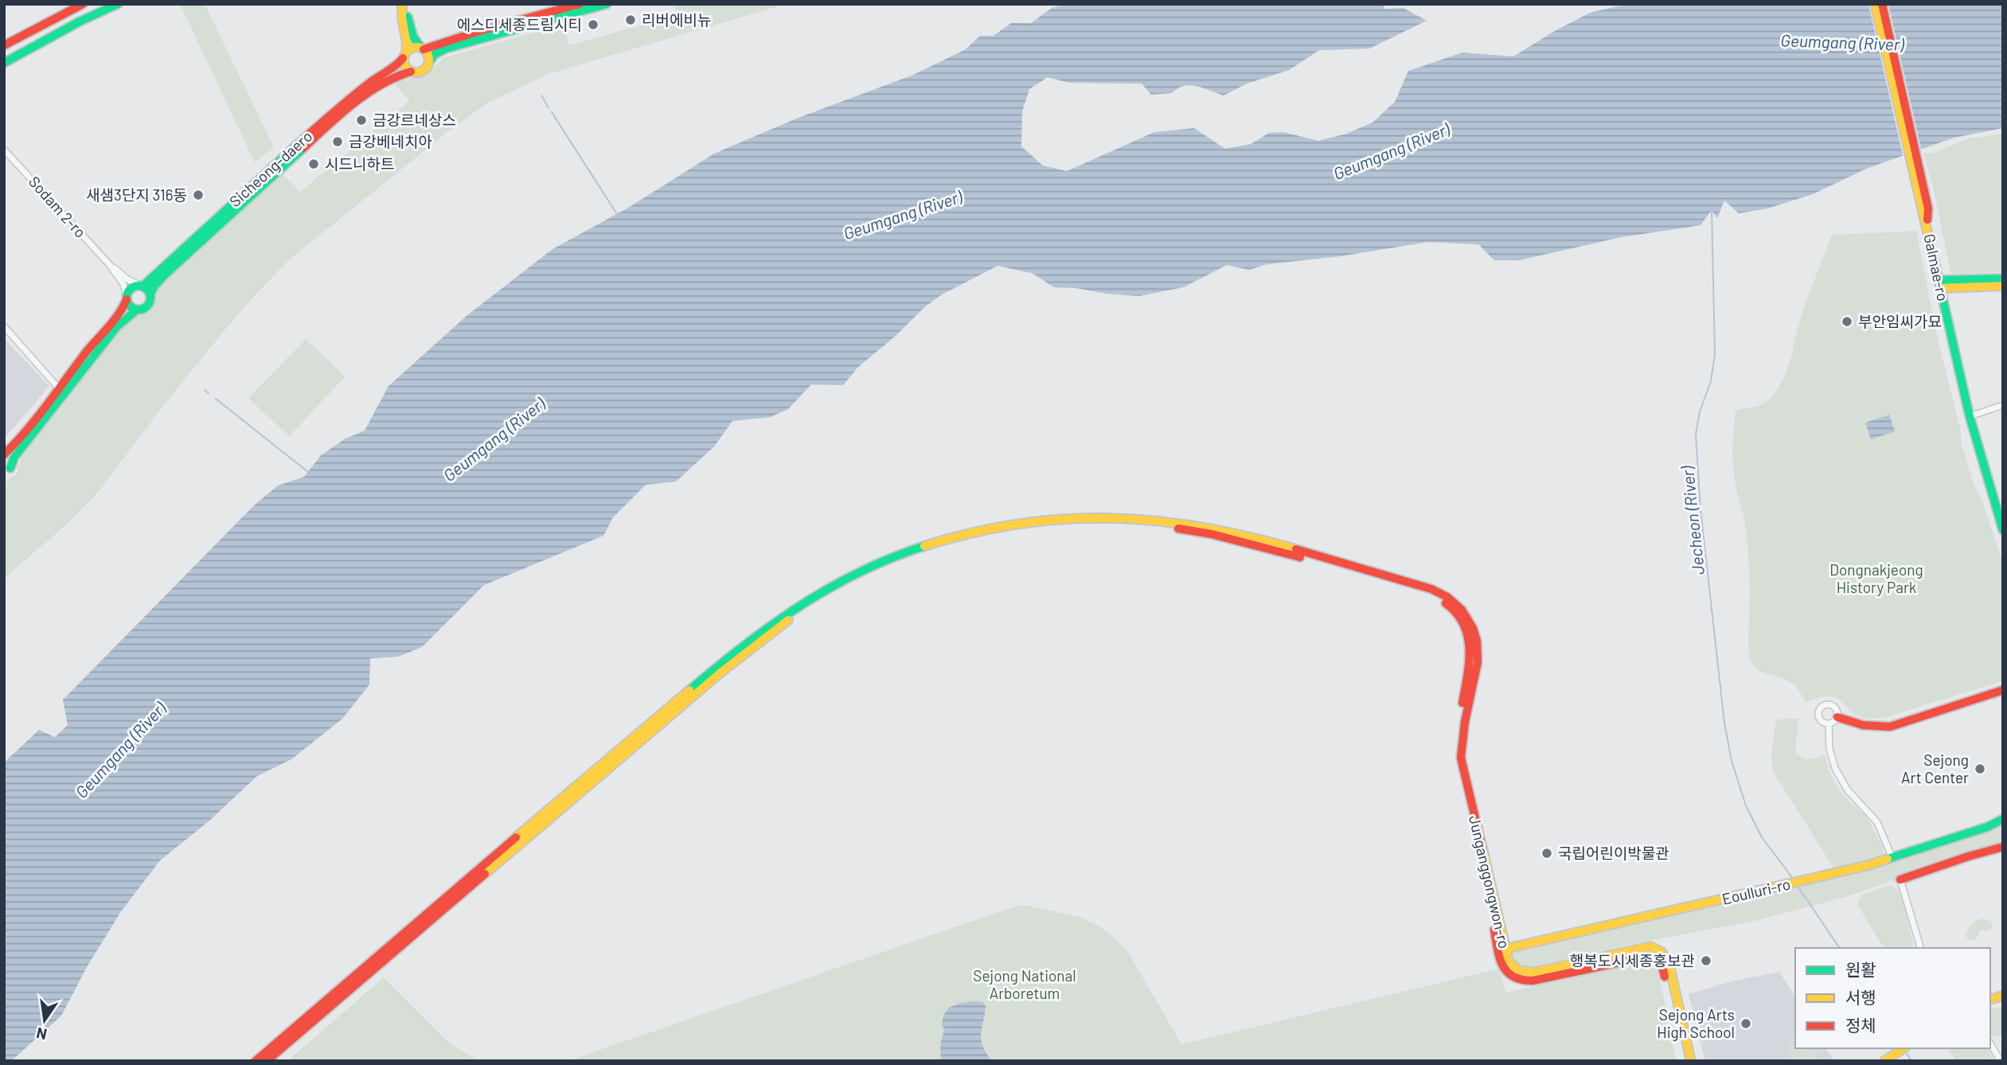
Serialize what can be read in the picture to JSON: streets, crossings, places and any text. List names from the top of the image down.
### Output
{
  "streets": {
    "main road": [
      "Sicheong-daero",
      "Galmae-ro",
      "Junganggongwon-ro",
      "Eoulluri-ro"
    ],
    "street": ["Sodam 2-ro"]
  },
  "crossings": [
    ["Junganggongwon-ro", "Eoulluri-ro"]
  ],
  "water": ["Geumgang (River)", "Jecheon (River)"],
  "parks": ["Dongnakjeong History Park", "Sejong National Arboretum"],
  "places": [
    "리버에비뉴",
    "에스디세종드림시티",
    "금강르네상스",
    "금강베네치아",
    "시드니하트",
    "새샘3단지 316동",
    "부안임씨가묘",
    "Sejong Art Center",
    "국립어린이박물관",
    "행복도시세종홍보관",
    "Sejong Arts High School"
  ],
  "legend": ["원활", "서행", "정체"],
  "north": "bottom"
}
